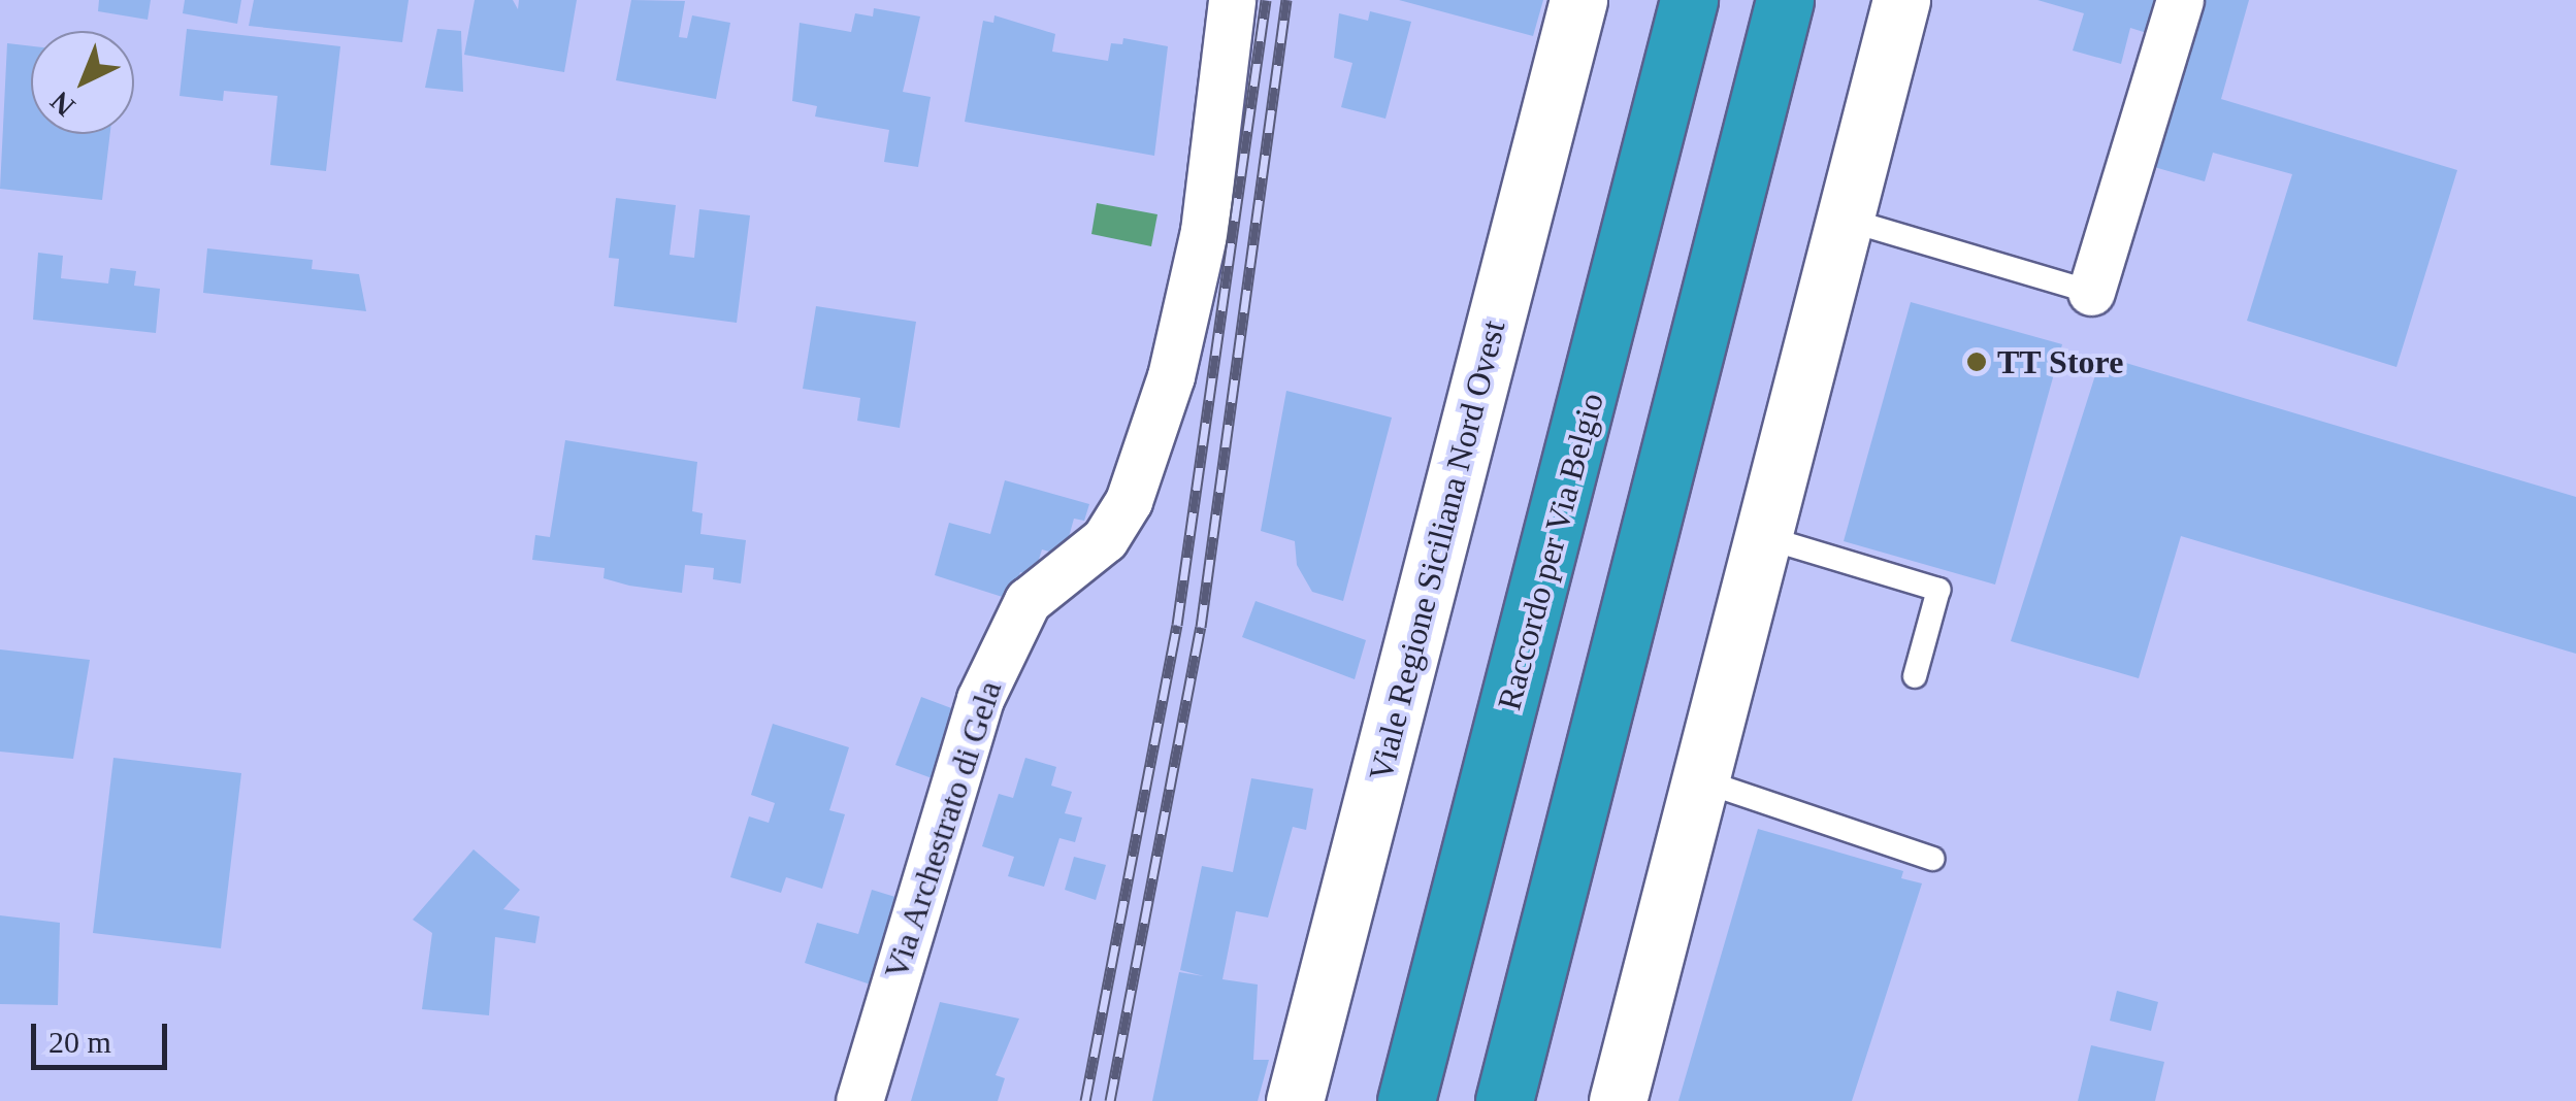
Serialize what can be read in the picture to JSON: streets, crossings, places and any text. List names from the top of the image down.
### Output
{
  "streets": {
    "highway": ["Raccordo per Via Belgio"],
    "street": ["Viale Regione Siciliana Nord Ovest", "Via Archestrato di Gela"]
  },
  "places": ["TT Store"],
  "scale_bar": "20 m",
  "north": "bottom left"
}
